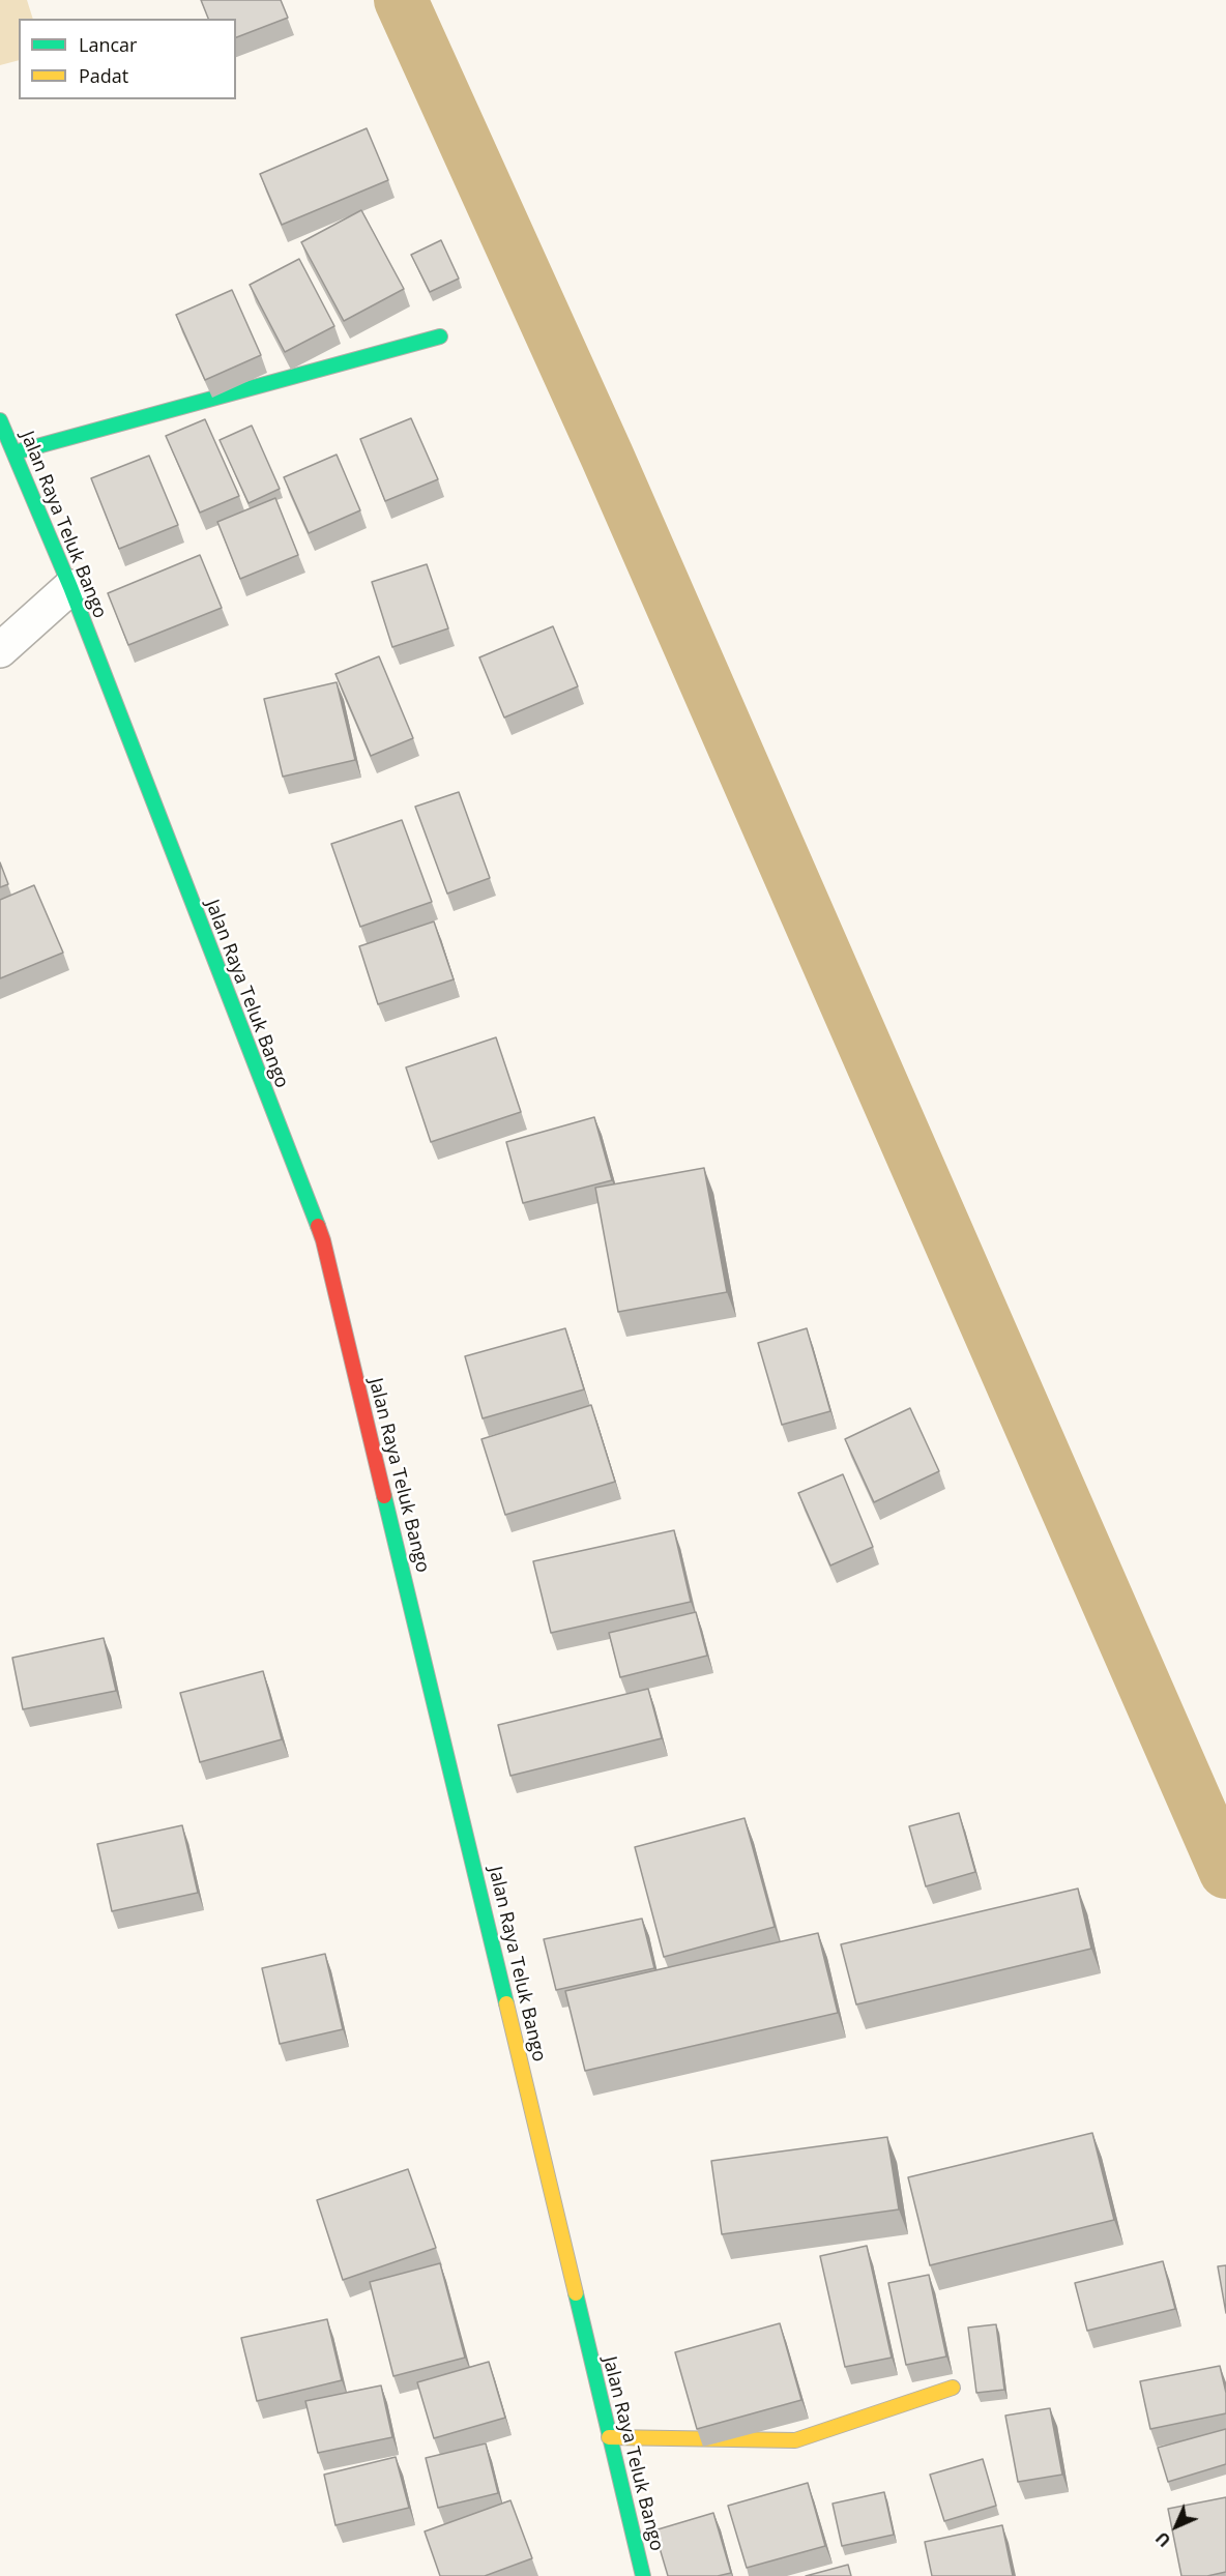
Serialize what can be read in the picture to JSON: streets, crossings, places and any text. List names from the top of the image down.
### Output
{
  "streets": {
    "main road": ["Jalan Raya Teluk Bango"]
  },
  "legend": ["Lancar", "Padat"],
  "north": "bottom left"
}
